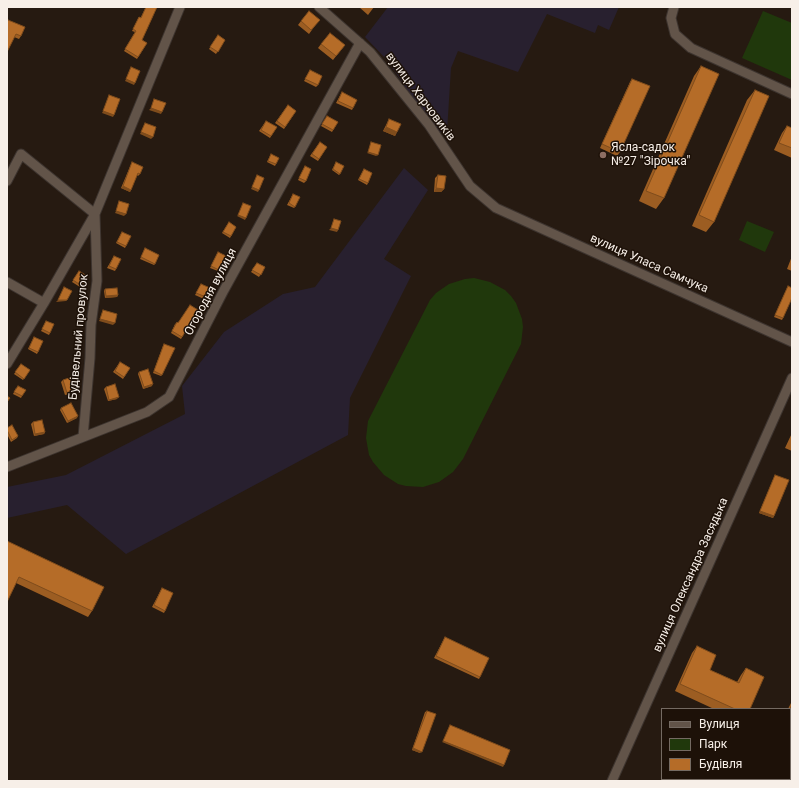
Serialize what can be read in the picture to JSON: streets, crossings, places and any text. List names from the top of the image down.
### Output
{
  "streets": {
    "street": [
      "вулиця Харчовиків",
      "вулиця Уласа Самчука",
      "Огородня вулиця",
      "Будівельний провулок",
      "вулиця Олександра Засядька"
    ]
  },
  "crossings": [
    ["вулиця Харчовиків", "вулиця Уласа Самчука"],
    ["вулиця Харчовиків", "Огородня вулиця"],
    ["Огородня вулиця", "Будівельний провулок"]
  ],
  "places": ["Ясла-садок №27 \"Зірочка\""],
  "legend": ["Вулиця", "Парк", "Будівля"]
}
